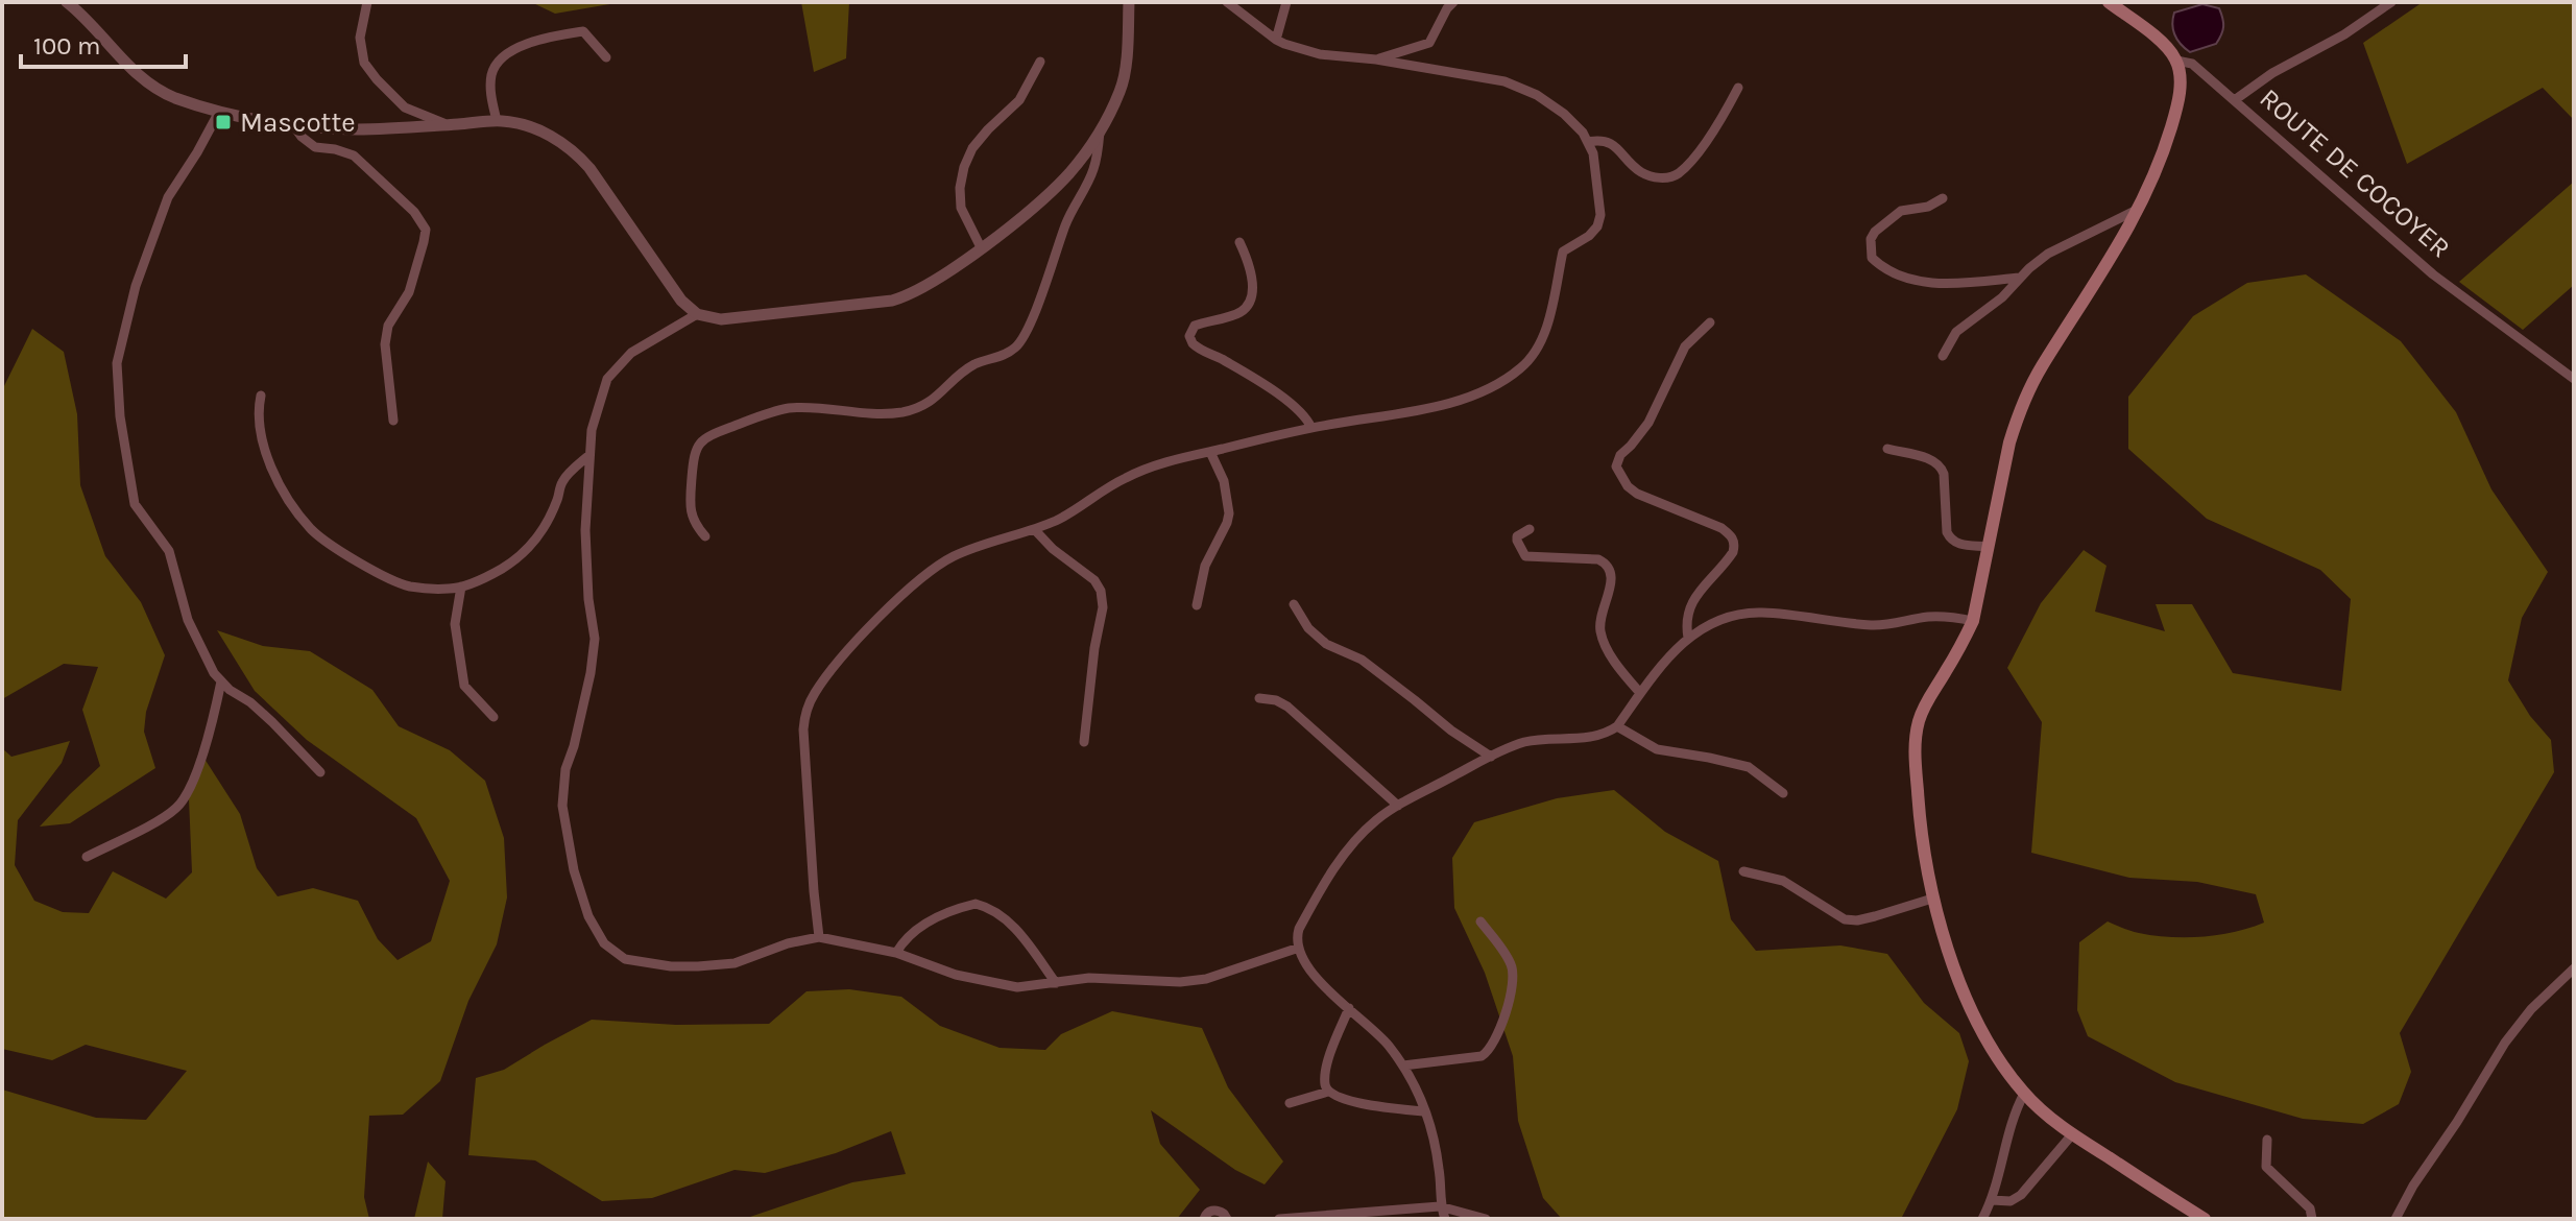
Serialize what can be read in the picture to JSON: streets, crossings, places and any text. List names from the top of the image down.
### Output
{
  "streets": {
    "main road": ["ROUTE DE COCOYER"]
  },
  "places": {
    "transit": ["Mascotte"]
  },
  "scale_bar": "100 m"
}
